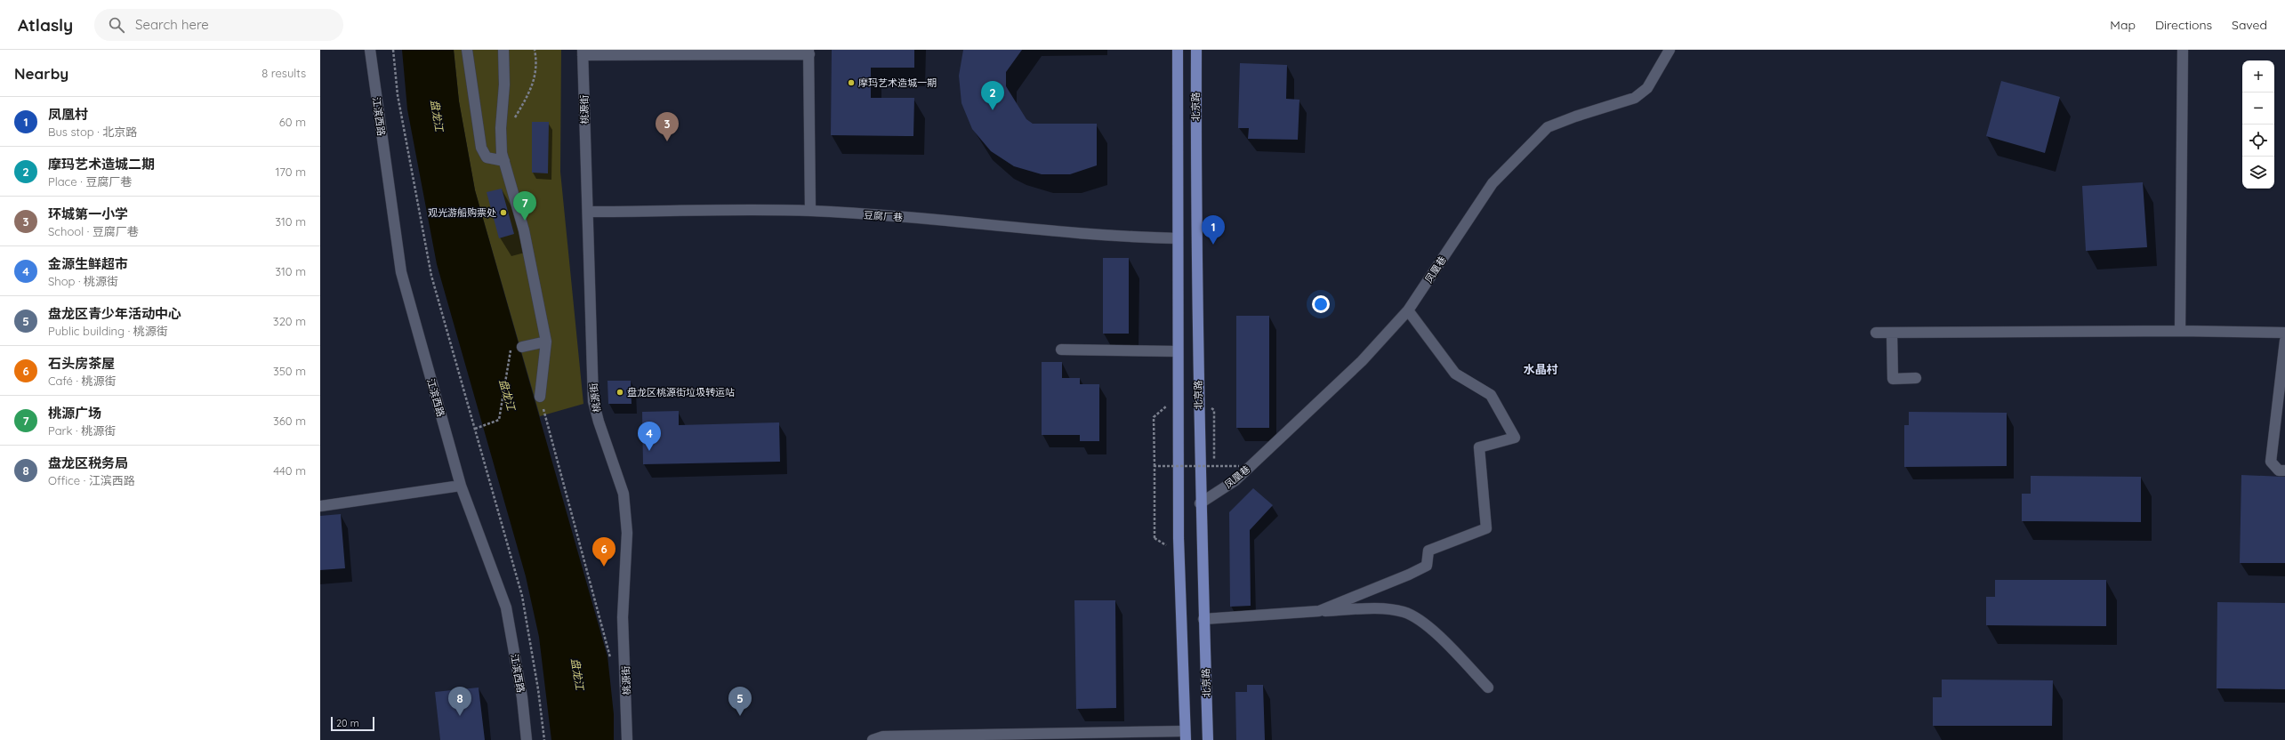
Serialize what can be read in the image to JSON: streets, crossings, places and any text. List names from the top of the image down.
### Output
{
  "streets": {
    "main road": ["北京路"],
    "street": [
      "桃源街",
      "江滨西路",
      "豆腐厂巷",
      "凤凰巷"
    ]
  },
  "crossings": [
    ["北京路", "豆腐厂巷"],
    ["北京路", "凤凰巷"],
    ["桃源街", "豆腐厂巷"]
  ],
  "districts": ["水晶村"],
  "water": ["盘龙江"],
  "places": ["摩玛艺术造城一期", "观光游船购票处", "盘龙区桃源街垃圾转运站"],
  "scale_bar": "20 m",
  "page": {
    "header": "Atlasly",
    "search": "Search here",
    "nav": ["Map", "Directions", "Saved"],
    "heading": ["Nearby", "8 results"],
    "map_buttons": ["+", "−"],
    "pins": [
      "2",
      "3",
      "7",
      "1",
      "4",
      "6",
      "5",
      "8"
    ],
    "list": [
      {
        "mark": "1",
        "name": "凤凰村",
        "note": "Bus stop · 北京路",
        "value": "60 m"
      },
      {
        "mark": "2",
        "name": "摩玛艺术造城二期",
        "note": "Place · 豆腐厂巷",
        "value": "170 m"
      },
      {
        "mark": "3",
        "name": "环城第一小学",
        "note": "School · 豆腐厂巷",
        "value": "310 m"
      },
      {
        "mark": "4",
        "name": "金源生鲜超市",
        "note": "Shop · 桃源街",
        "value": "310 m"
      },
      {
        "mark": "5",
        "name": "盘龙区青少年活动中心",
        "note": "Public building · 桃源街",
        "value": "320 m"
      },
      {
        "mark": "6",
        "name": "石头房茶屋",
        "note": "Café · 桃源街",
        "value": "350 m"
      },
      {
        "mark": "7",
        "name": "桃源广场",
        "note": "Park · 桃源街",
        "value": "360 m"
      },
      {
        "mark": "8",
        "name": "盘龙区税务局",
        "note": "Office · 江滨西路",
        "value": "440 m"
      }
    ],
    "scale": "20 m"
  }
}
